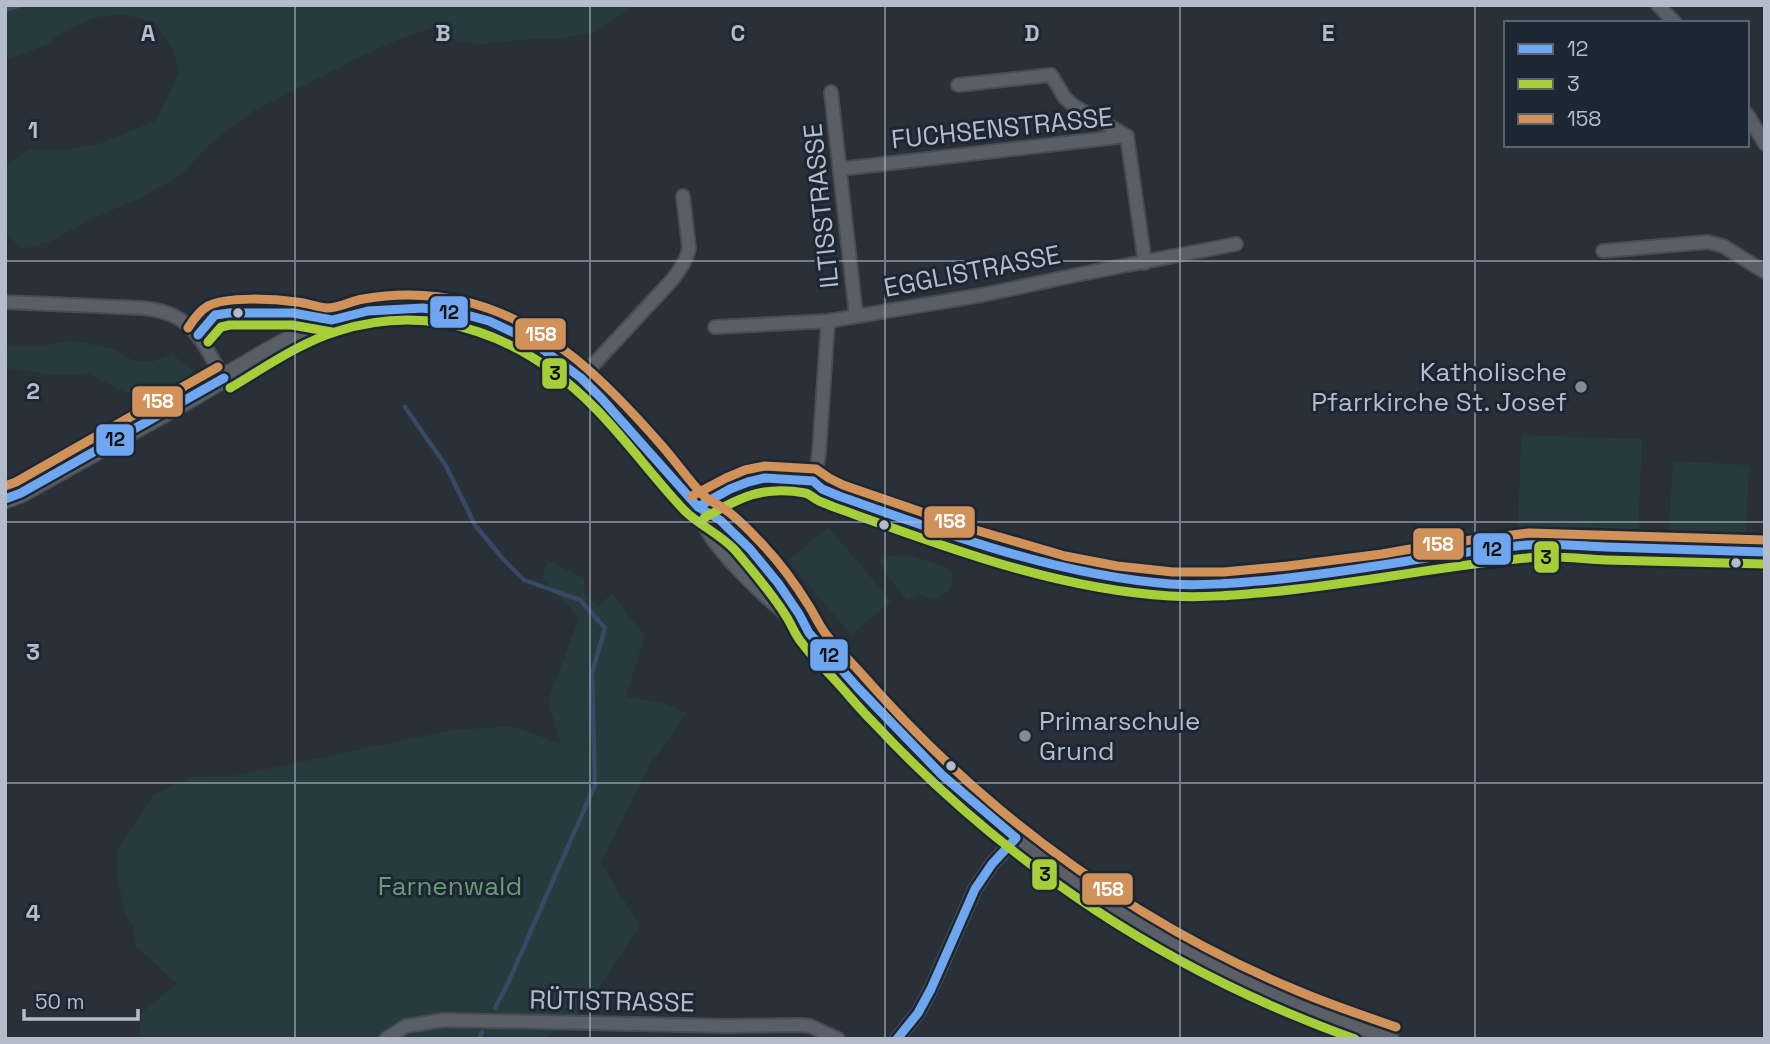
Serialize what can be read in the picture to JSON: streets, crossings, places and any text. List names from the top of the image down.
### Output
{
  "streets": {
    "street": [
      "FUCHSENSTRASSE",
      "ILTISSTRASSE",
      "EGGLISTRASSE",
      "RÜTISTRASSE"
    ]
  },
  "crossings": [
    ["FUCHSENSTRASSE", "ILTISSTRASSE"],
    ["FUCHSENSTRASSE", "EGGLISTRASSE"],
    ["ILTISSTRASSE", "EGGLISTRASSE"]
  ],
  "parks": ["Farnenwald"],
  "places": ["Katholische Pfarrkirche St. Josef", "Primarschule Grund"],
  "lines": ["transit line 158", "transit line 12", "transit line 3"],
  "legend": ["12", "3", "158"],
  "scale_bar": "50 m",
  "grid": {
    "columns": [
      "A",
      "B",
      "C",
      "D",
      "E"
    ],
    "rows": [
      "1",
      "2",
      "3",
      "4"
    ]
  }
}
